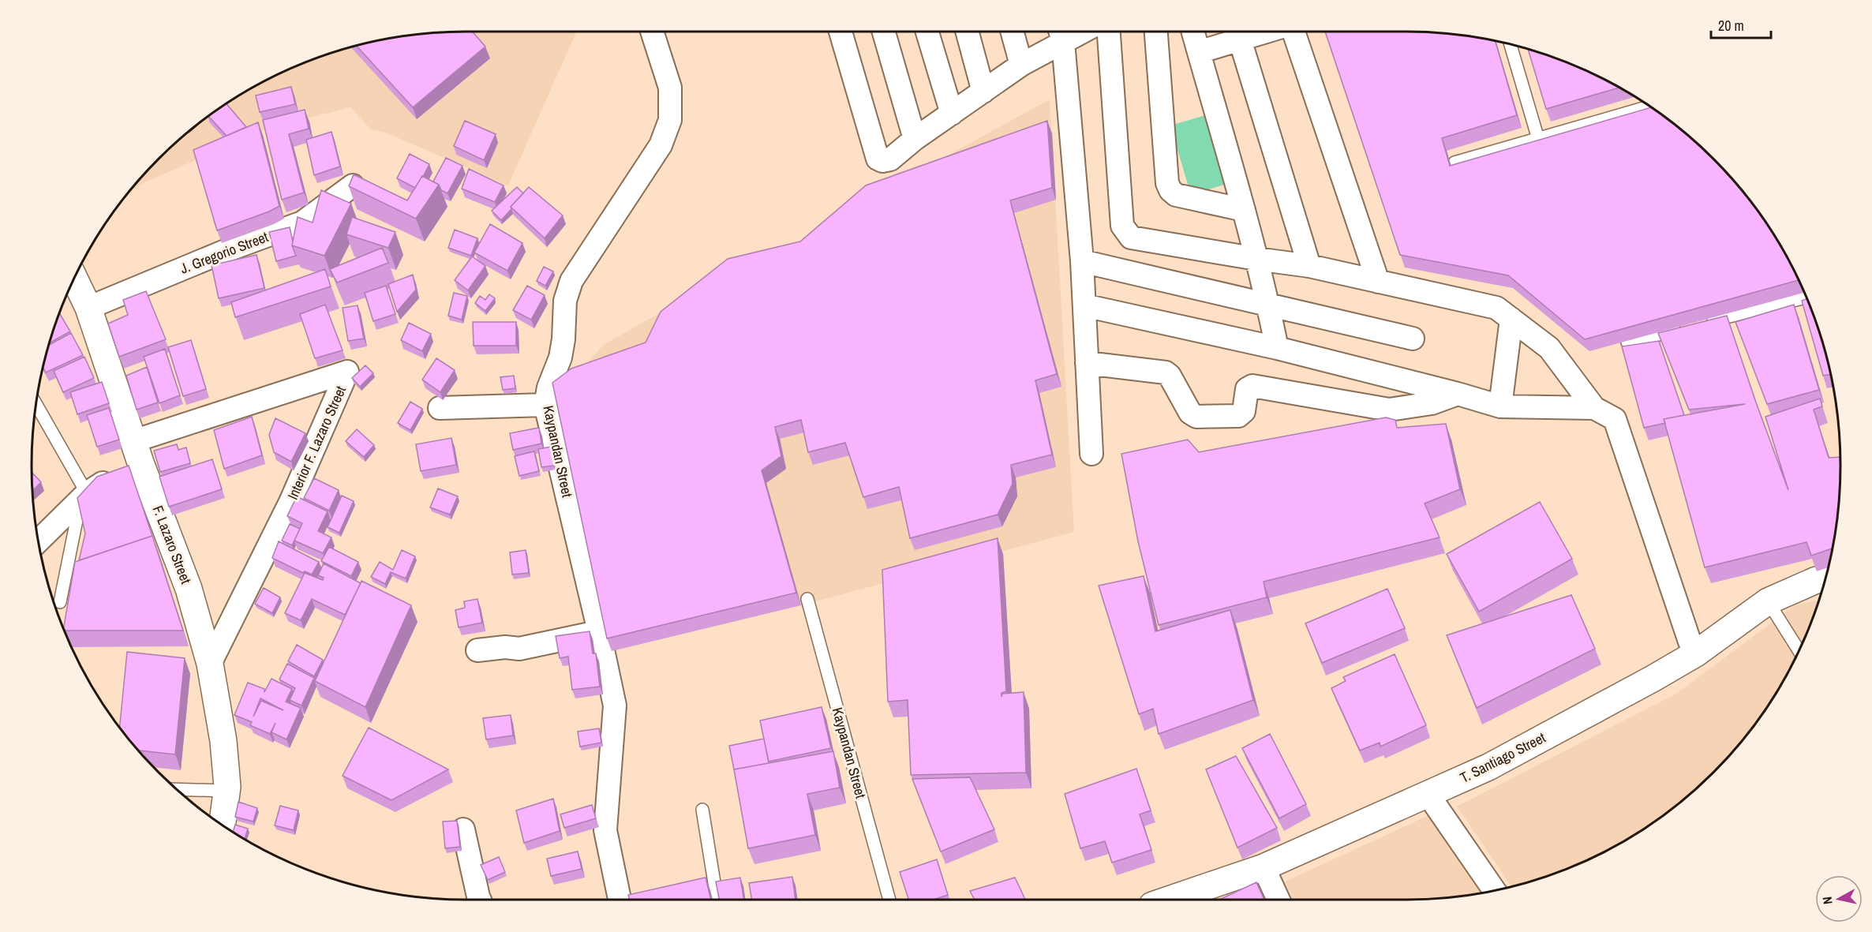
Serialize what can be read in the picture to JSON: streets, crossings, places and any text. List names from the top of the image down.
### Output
{
  "streets": {
    "main road": ["F. Lazaro Street", "T. Santiago Street"],
    "street": ["J. Gregorio Street", "Interior F. Lazaro Street", "Kaypandan Street"]
  },
  "crossings": [
    ["J. Gregorio Street", "F. Lazaro Street"],
    ["Interior F. Lazaro Street", "F. Lazaro Street"]
  ],
  "scale_bar": "20 m",
  "north": "left"
}
